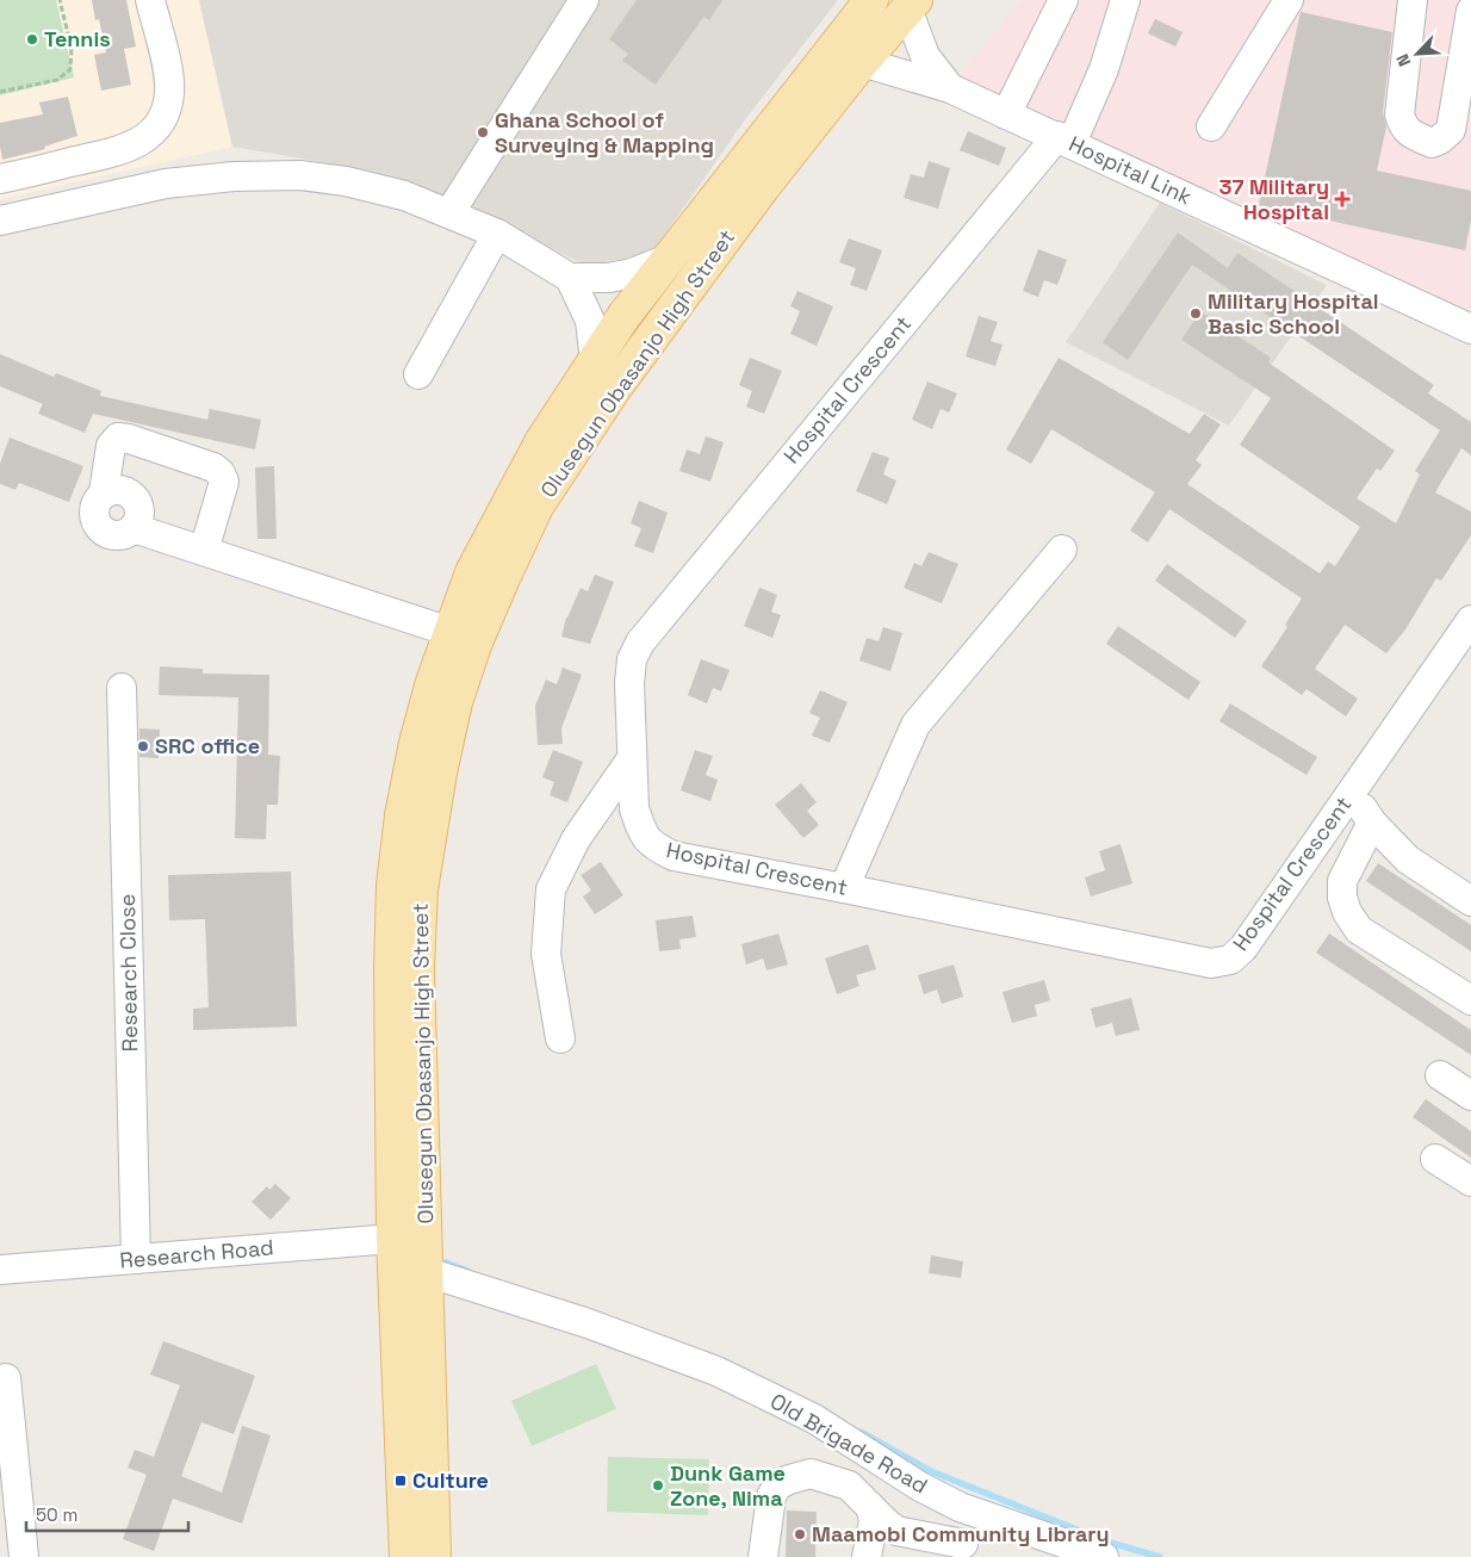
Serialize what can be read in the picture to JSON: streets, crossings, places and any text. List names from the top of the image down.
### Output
{
  "streets": {
    "main road": ["Olusegun Obasanjo High Street"],
    "street": [
      "Hospital Link",
      "Hospital Crescent",
      "Research Close",
      "Research Road",
      "Old Brigade Road"
    ]
  },
  "crossings": [
    ["Hospital Link", "Olusegun Obasanjo High Street"],
    ["Hospital Link", "Hospital Crescent"],
    ["Olusegun Obasanjo High Street", "Research Road"],
    ["Olusegun Obasanjo High Street", "Old Brigade Road"],
    ["Research Close", "Research Road"]
  ],
  "places": {
    "other": [
      "Tennis",
      "Ghana School of Surveying & Mapping",
      "Military Hospital Basic School",
      "SRC office",
      "Dunk Game Zone, Nima",
      "Maamobi Community Library"
    ],
    "health": ["37 Military Hospital"],
    "transit": ["Culture"]
  },
  "scale_bar": "50 m",
  "north": "bottom left"
}
